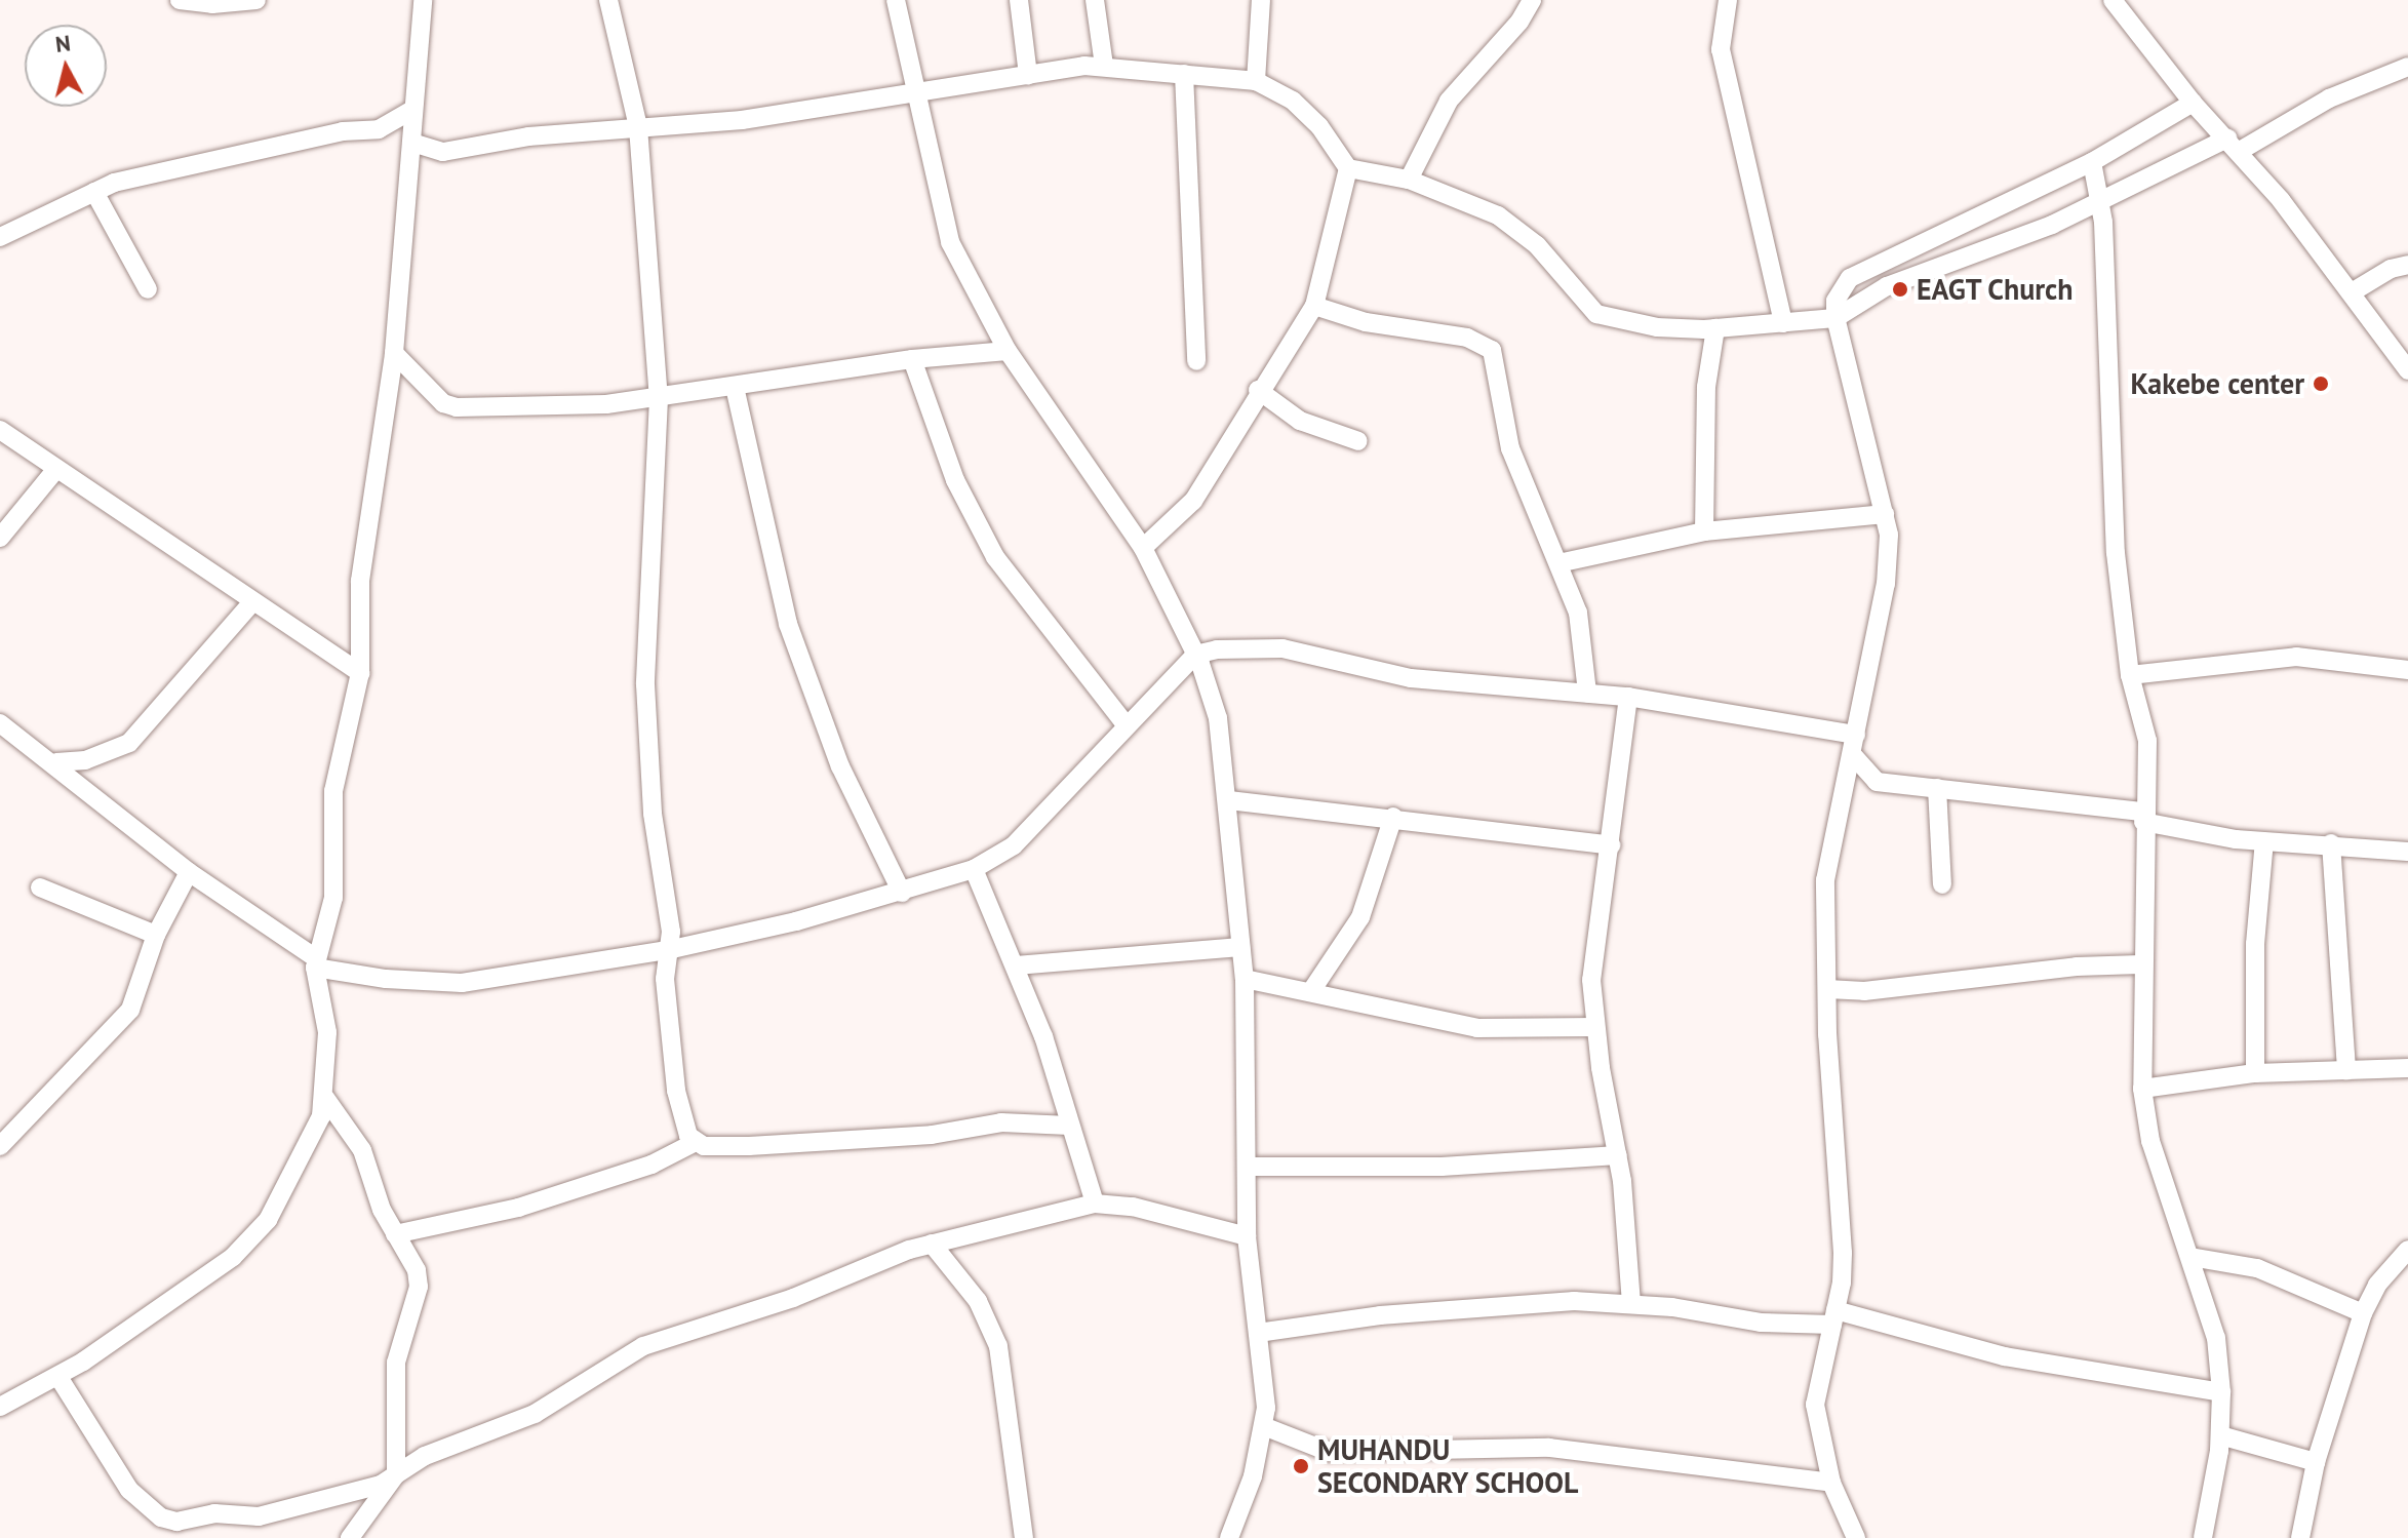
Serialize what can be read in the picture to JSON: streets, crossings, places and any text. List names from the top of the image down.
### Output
{
  "places": ["EAGT Church", "Kakebe center", "MUHANDU SECONDARY SCHOOL"],
  "north": "top"
}
